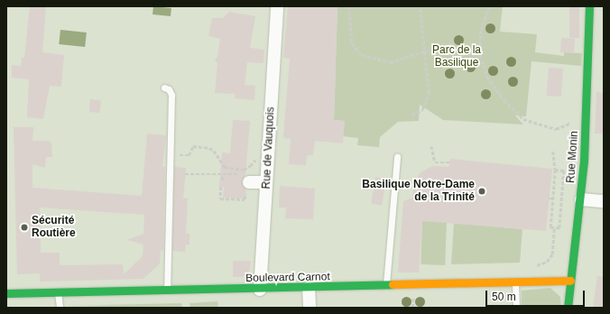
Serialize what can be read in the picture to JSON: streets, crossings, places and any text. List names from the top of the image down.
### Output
{
  "streets": {
    "street": ["Rue de Vauquois", "Rue Monin", "Boulevard Carnot"]
  },
  "crossings": [
    ["Rue de Vauquois", "Boulevard Carnot"],
    ["Rue Monin", "Boulevard Carnot"]
  ],
  "parks": ["Parc de la Basilique"],
  "places": ["Basilique Notre-Dame de la Trinité", "Sécurité Routière"],
  "scale_bar": "50 m"
}
